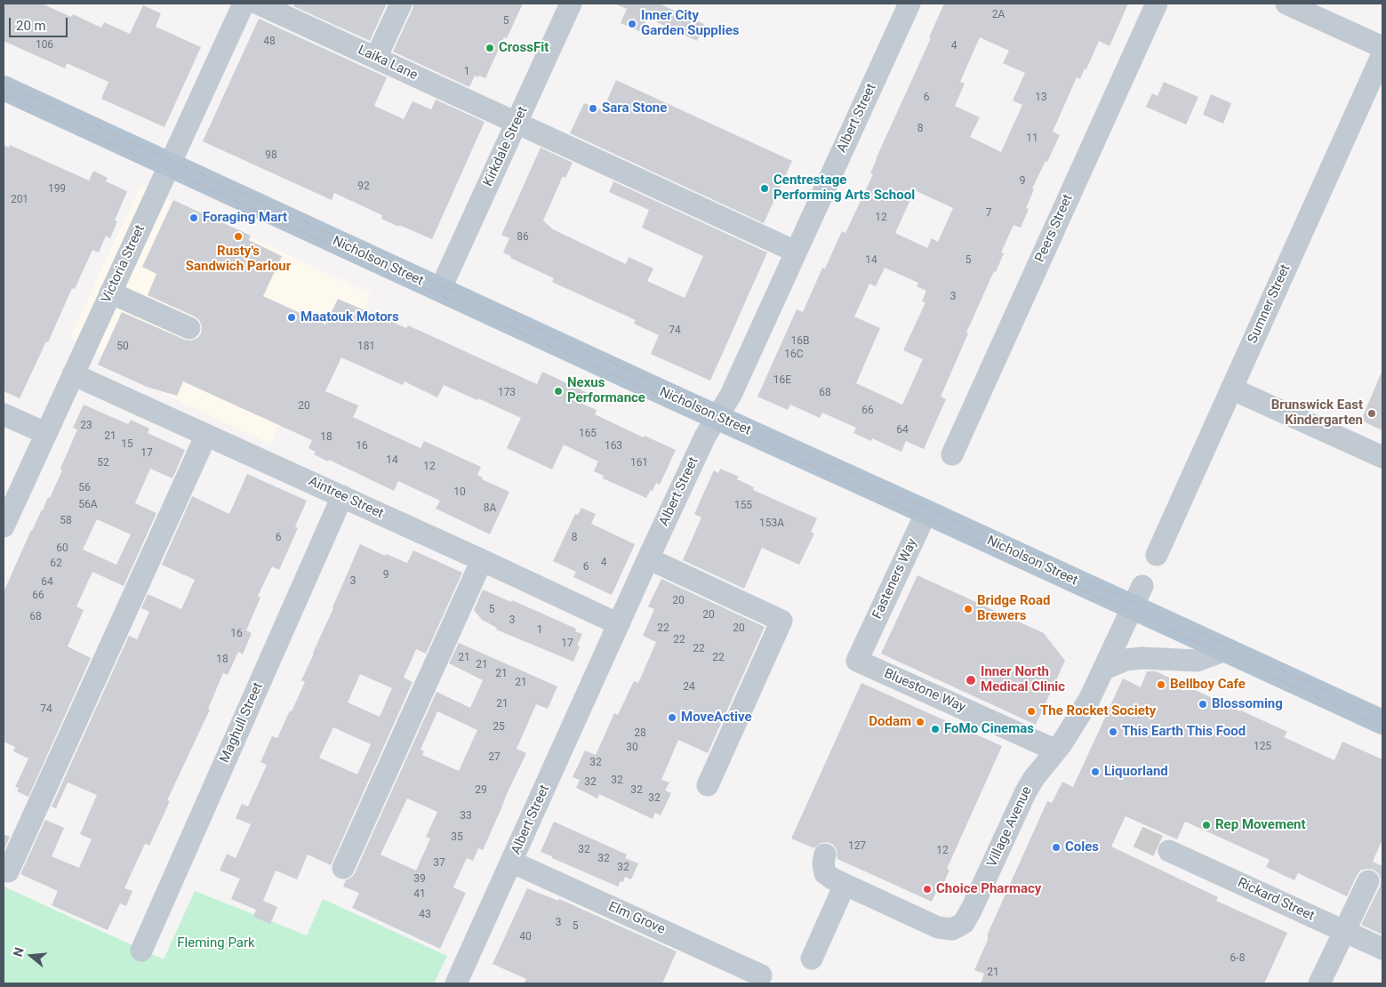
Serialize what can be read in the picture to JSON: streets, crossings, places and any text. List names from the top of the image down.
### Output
{
  "streets": {
    "main road": ["Nicholson Street"],
    "street": [
      "Laika Lane",
      "Albert Street",
      "Kirkdale Street",
      "Peers Street",
      "Victoria Street",
      "Sumner Street",
      "Aintree Street",
      "Fasteners Way",
      "Bluestone Way",
      "Maghull Street",
      "Village Avenue",
      "Rickard Street",
      "Elm Grove"
    ]
  },
  "crossings": [
    ["Laika Lane", "Albert Street"],
    ["Laika Lane", "Kirkdale Street"],
    ["Albert Street", "Nicholson Street"],
    ["Albert Street", "Aintree Street"],
    ["Albert Street", "Elm Grove"],
    ["Kirkdale Street", "Nicholson Street"],
    ["Nicholson Street", "Victoria Street"],
    ["Nicholson Street", "Fasteners Way"],
    ["Nicholson Street", "Village Avenue"],
    ["Victoria Street", "Aintree Street"],
    ["Aintree Street", "Maghull Street"],
    ["Fasteners Way", "Bluestone Way"],
    ["Bluestone Way", "Village Avenue"]
  ],
  "parks": ["Fleming Park"],
  "places": [
    "Inner City Garden Supplies",
    "CrossFit",
    "Sara Stone",
    "Centrestage Performing Arts School",
    "Foraging Mart",
    "Rusty's Sandwich Parlour",
    "Maatouk Motors",
    "Nexus Performance",
    "Brunswick East Kindergarten",
    "Bridge Road Brewers",
    "Inner North Medical Clinic",
    "Bellboy Cafe",
    "Blossoming",
    "The Rocket Society",
    "MoveActive",
    "Dodam",
    "FoMo Cinemas",
    "This Earth This Food",
    "Liquorland",
    "Rep Movement",
    "Coles",
    "Choice Pharmacy"
  ],
  "house_numbers": [
    "2A",
    "5",
    "48",
    "106",
    "4",
    "1",
    "6",
    "13",
    "8",
    "11",
    "98",
    "9",
    "92",
    "199",
    "201",
    "7",
    "12",
    "86",
    "14",
    "5",
    "3",
    "74",
    "16B",
    "50",
    "181",
    "16C",
    "16E",
    "173",
    "68",
    "20",
    "66",
    "23",
    "64",
    "165",
    "21",
    "18",
    "15",
    "16",
    "163",
    "17",
    "14",
    "52",
    "161",
    "12",
    "56",
    "10",
    "56A",
    "155",
    "8A",
    "58",
    "153A",
    "6",
    "8",
    "60",
    "4",
    "62",
    "6",
    "9",
    "3",
    "64",
    "66",
    "20",
    "5",
    "20",
    "68",
    "3",
    "22",
    "20",
    "1",
    "16",
    "22",
    "17",
    "22",
    "21",
    "22",
    "18",
    "21",
    "21",
    "21",
    "24",
    "21",
    "74",
    "25",
    "28",
    "125",
    "30",
    "27",
    "32",
    "32",
    "32",
    "29",
    "32",
    "32",
    "33",
    "35",
    "127",
    "32",
    "12",
    "32",
    "37",
    "32",
    "39",
    "41",
    "43",
    "3",
    "5",
    "40",
    "6-8",
    "21"
  ],
  "scale_bar": "20 m",
  "north": "left"
}
